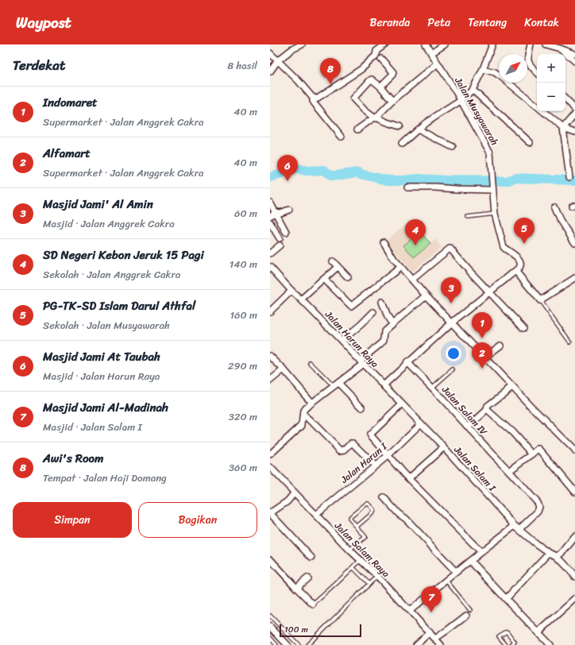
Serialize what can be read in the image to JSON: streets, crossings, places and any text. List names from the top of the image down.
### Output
{
  "streets": {
    "street": [
      "Jalan Musyawarah",
      "Jalan Harun Raya",
      "Jalan Salam IV",
      "Jalan Harun I",
      "Jalan Salam I",
      "Jalan Salam Raya"
    ]
  },
  "crossings": [
    ["Jalan Harun Raya", "Jalan Harun I"],
    ["Jalan Harun Raya", "Jalan Salam I"],
    ["Jalan Salam IV", "Jalan Salam I"],
    ["Jalan Harun I", "Jalan Salam I"],
    ["Jalan Harun I", "Jalan Salam Raya"]
  ],
  "scale_bar": "100 m",
  "north": "top right",
  "page": {
    "header": "Waypost",
    "nav": [
      "Beranda",
      "Peta",
      "Tentang",
      "Kontak"
    ],
    "heading": ["Terdekat", "8 hasil"],
    "map_buttons": ["+", "−"],
    "pins": [
      "8",
      "6",
      "5",
      "4",
      "3",
      "1",
      "2",
      "7"
    ],
    "list": [
      {
        "mark": "1",
        "name": "Indomaret",
        "note": "Supermarket · Jalan Anggrek Cakra",
        "value": "40 m"
      },
      {
        "mark": "2",
        "name": "Alfamart",
        "note": "Supermarket · Jalan Anggrek Cakra",
        "value": "40 m"
      },
      {
        "mark": "3",
        "name": "Masjid Jami' Al Amin",
        "note": "Masjid · Jalan Anggrek Cakra",
        "value": "60 m"
      },
      {
        "mark": "4",
        "name": "SD Negeri Kebon Jeruk 15 Pagi",
        "note": "Sekolah · Jalan Anggrek Cakra",
        "value": "140 m"
      },
      {
        "mark": "5",
        "name": "PG-TK-SD Islam Darul Athfal",
        "note": "Sekolah · Jalan Musyawarah",
        "value": "160 m"
      },
      {
        "mark": "6",
        "name": "Masjid Jami At Taubah",
        "note": "Masjid · Jalan Harun Raya",
        "value": "290 m"
      },
      {
        "mark": "7",
        "name": "Masjid Jami Al-Madinah",
        "note": "Masjid · Jalan Salam I",
        "value": "320 m"
      },
      {
        "mark": "8",
        "name": "Awi's Room",
        "note": "Tempat · Jalan Haji Domang",
        "value": "360 m"
      }
    ],
    "buttons": ["Simpan", "Bagikan"],
    "scale": "100 m"
  }
}
